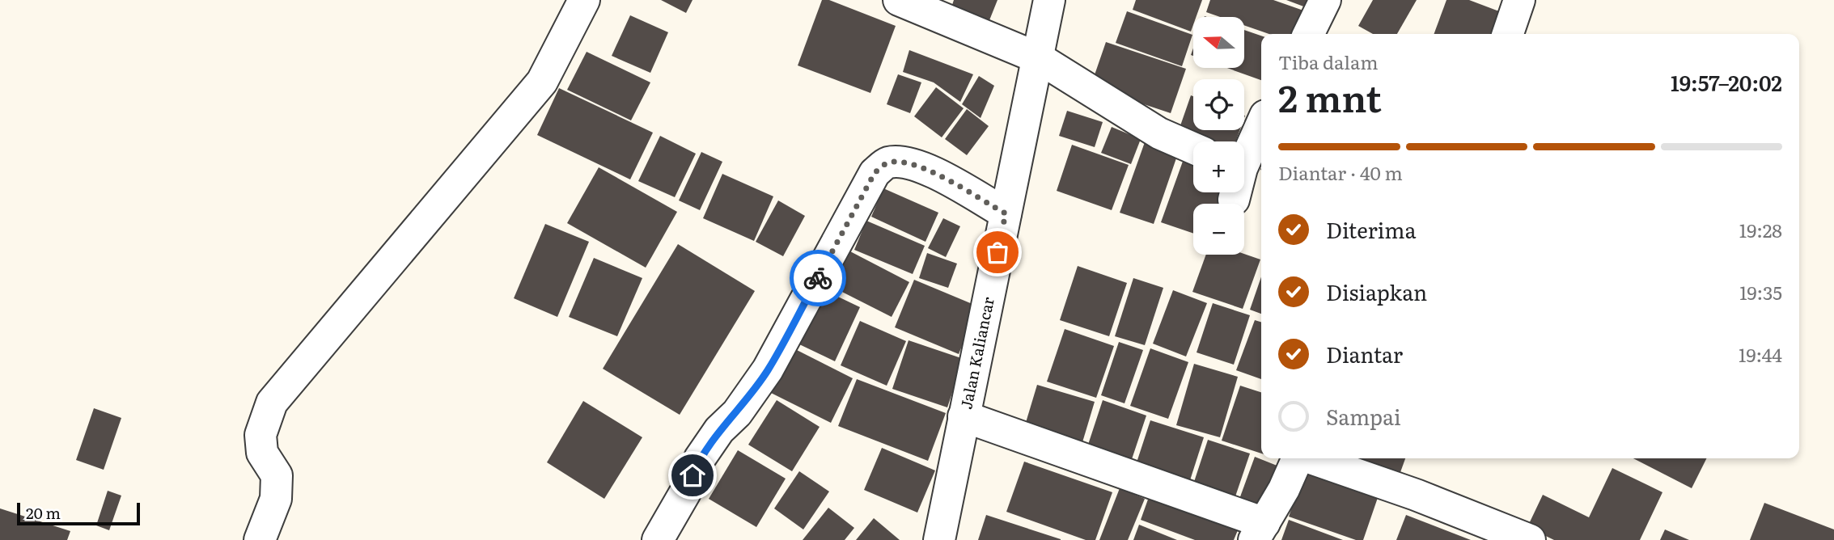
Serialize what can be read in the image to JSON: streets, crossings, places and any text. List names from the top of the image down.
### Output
{
  "streets": {
    "street": ["Jalan Kaliancar"]
  },
  "scale_bar": "20 m",
  "north": "left",
  "page": {
    "map_buttons": ["+", "−"],
    "heading": ["2 mnt", "Tiba dalam", "19:57–20:02"],
    "bar": "Diantar · 40 m",
    "list": [
      ["Diterima", "19:28"],
      ["Disiapkan", "19:35"],
      ["Diantar", "19:44"],
      "Sampai"
    ],
    "scale": "20 m"
  }
}
